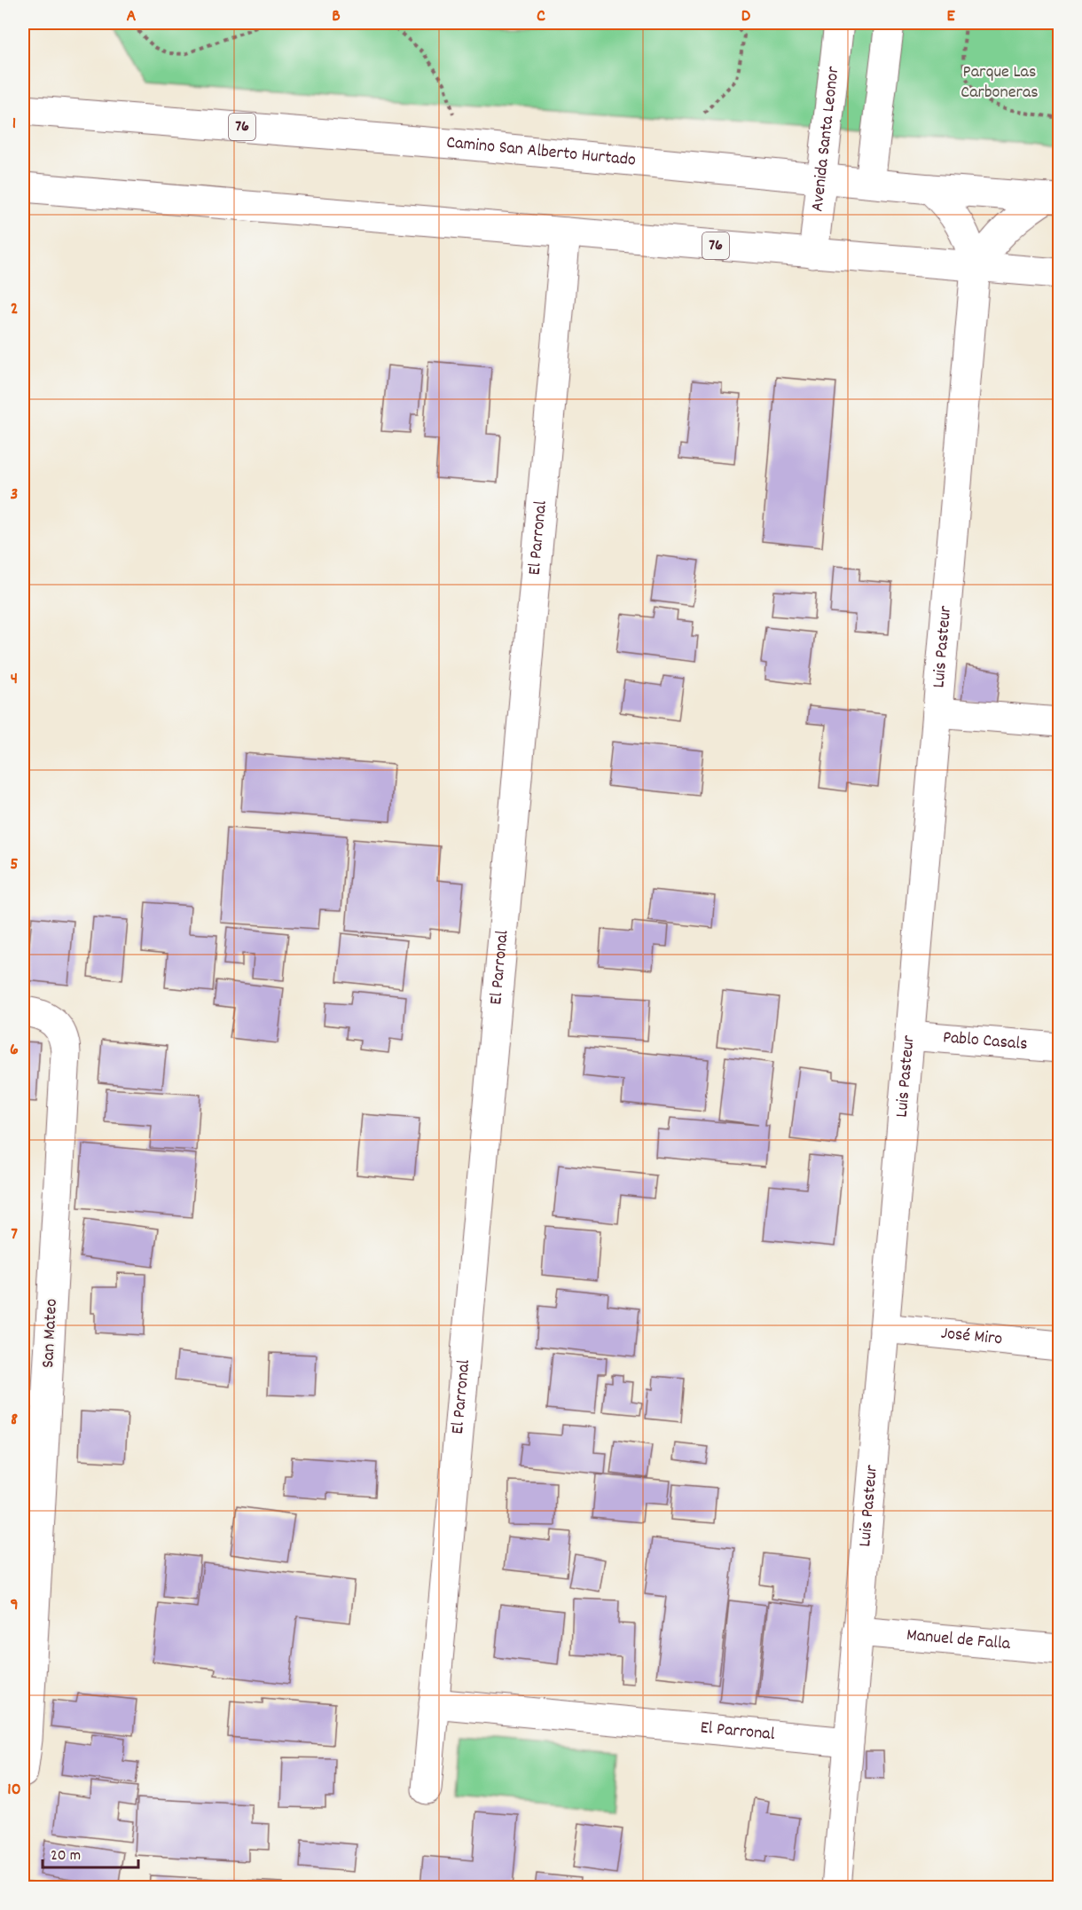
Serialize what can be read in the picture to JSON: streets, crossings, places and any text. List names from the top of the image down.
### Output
{
  "streets": {
    "street": [
      "76",
      "Avenida Santa Leonor",
      "Camino San Alberto Hurtado",
      "El Parronal",
      "Luis Pasteur",
      "Pablo Casals",
      "San Mateo",
      "José Miro",
      "Manuel de Falla"
    ]
  },
  "crossings": [
    ["76", "Avenida Santa Leonor"],
    ["76", "El Parronal"],
    ["76", "Luis Pasteur"],
    ["Avenida Santa Leonor", "Camino San Alberto Hurtado"],
    ["El Parronal", "Luis Pasteur"],
    ["Luis Pasteur", "Pablo Casals"],
    ["Luis Pasteur", "José Miro"],
    ["Luis Pasteur", "Manuel de Falla"]
  ],
  "parks": ["Parque Las Carboneras"],
  "scale_bar": "20 m",
  "grid": {
    "columns": [
      "A",
      "B",
      "C",
      "D",
      "E"
    ],
    "rows": [
      "1",
      "2",
      "3",
      "4",
      "5",
      "6",
      "7",
      "8",
      "9",
      "10"
    ]
  }
}
